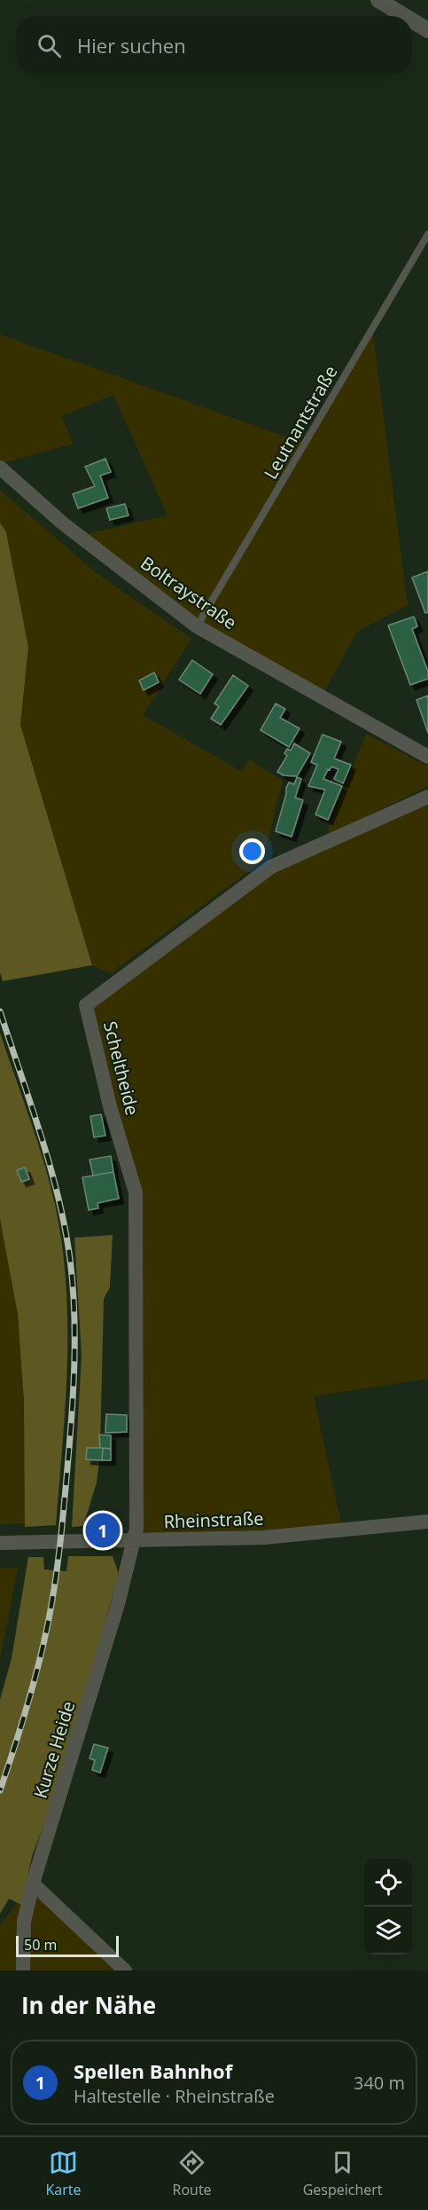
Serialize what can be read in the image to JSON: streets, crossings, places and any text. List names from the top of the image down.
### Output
{
  "streets": {
    "street": [
      "Boltraystraße",
      "Scheltheide",
      "Rheinstraße",
      "Kurze Heide"
    ],
    "lane": ["Leutnantstraße"]
  },
  "crossings": [
    ["Leutnantstraße", "Boltraystraße"],
    ["Scheltheide", "Rheinstraße"],
    ["Scheltheide", "Kurze Heide"],
    ["Rheinstraße", "Kurze Heide"]
  ],
  "scale_bar": "50 m",
  "page": {
    "search": "Hier suchen",
    "pins": "1",
    "scale": "50 m",
    "heading": "In der Nähe",
    "list": [
      {
        "mark": "1",
        "name": "Spellen Bahnhof",
        "note": "Haltestelle · Rheinstraße",
        "value": "340 m"
      }
    ],
    "nav": ["Karte", "Route", "Gespeichert"]
  }
}
